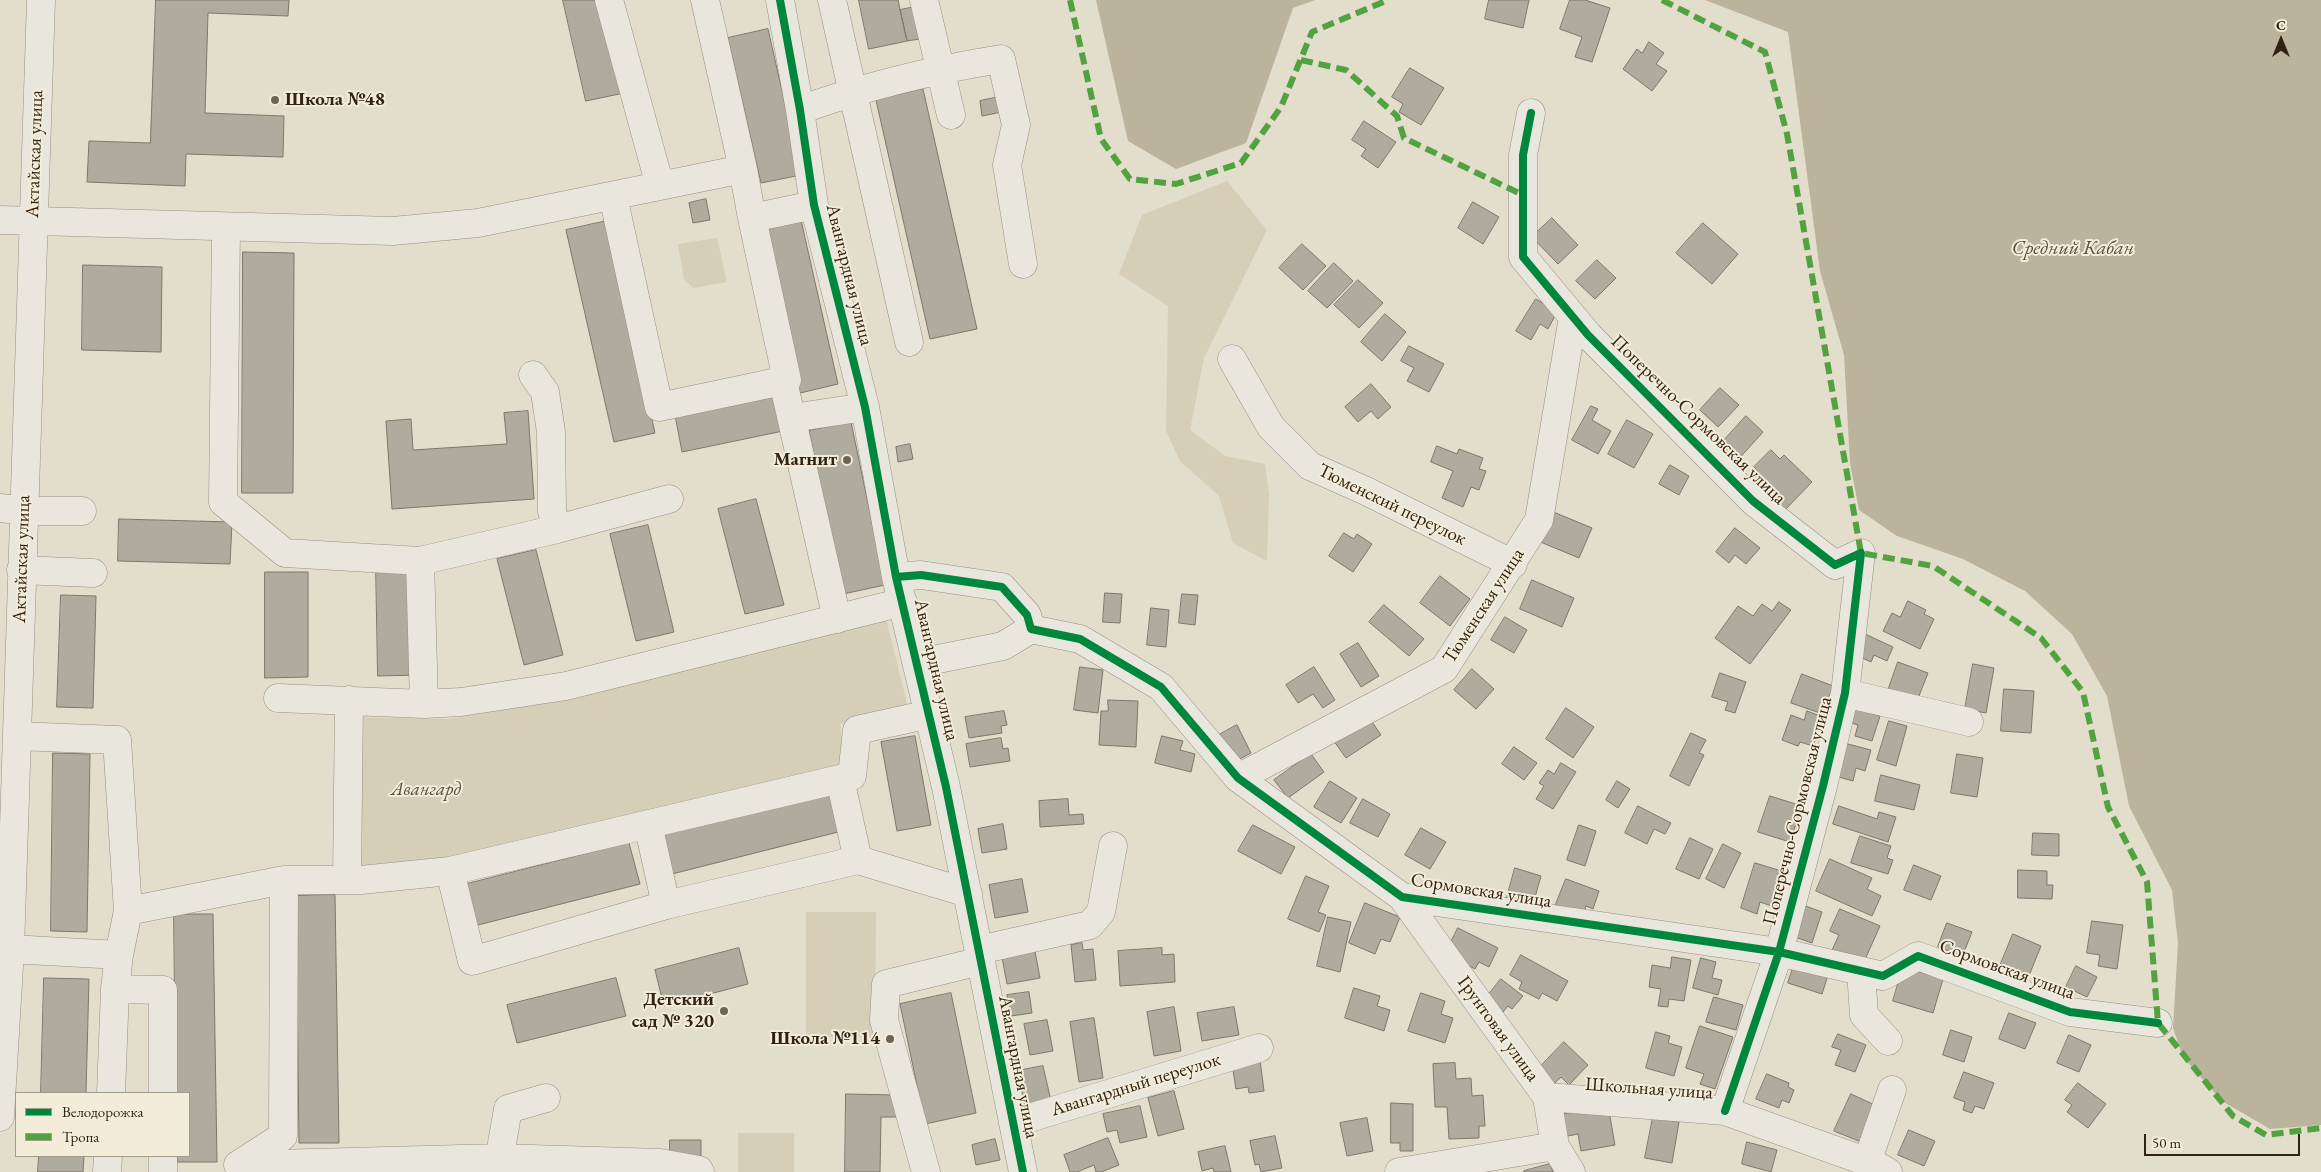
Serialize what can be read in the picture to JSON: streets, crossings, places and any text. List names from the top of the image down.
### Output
{
  "streets": {
    "street": [
      "Актайская улица",
      "Авангардная улица",
      "Поперечно-Сормовская улица",
      "Тюменский переулок",
      "Тюменская улица",
      "Сормовская улица",
      "Грунтовая улица",
      "Авангардный переулок",
      "Школьная улица"
    ]
  },
  "crossings": [
    ["Авангардная улица", "Авангардный переулок"],
    ["Поперечно-Сормовская улица", "Тюменская улица"],
    ["Поперечно-Сормовская улица", "Сормовская улица"],
    ["Поперечно-Сормовская улица", "Школьная улица"],
    ["Тюменский переулок", "Тюменская улица"],
    ["Тюменская улица", "Сормовская улица"],
    ["Сормовская улица", "Грунтовая улица"],
    ["Грунтовая улица", "Школьная улица"]
  ],
  "water": ["Средний Кабан"],
  "parks": ["Авангард"],
  "places": [
    "Школа №48",
    "Магнит",
    "Детский сад № 320",
    "Школа №114"
  ],
  "legend": ["Велодорожка", "Тропа"],
  "scale_bar": "50 m",
  "north": "top"
}
